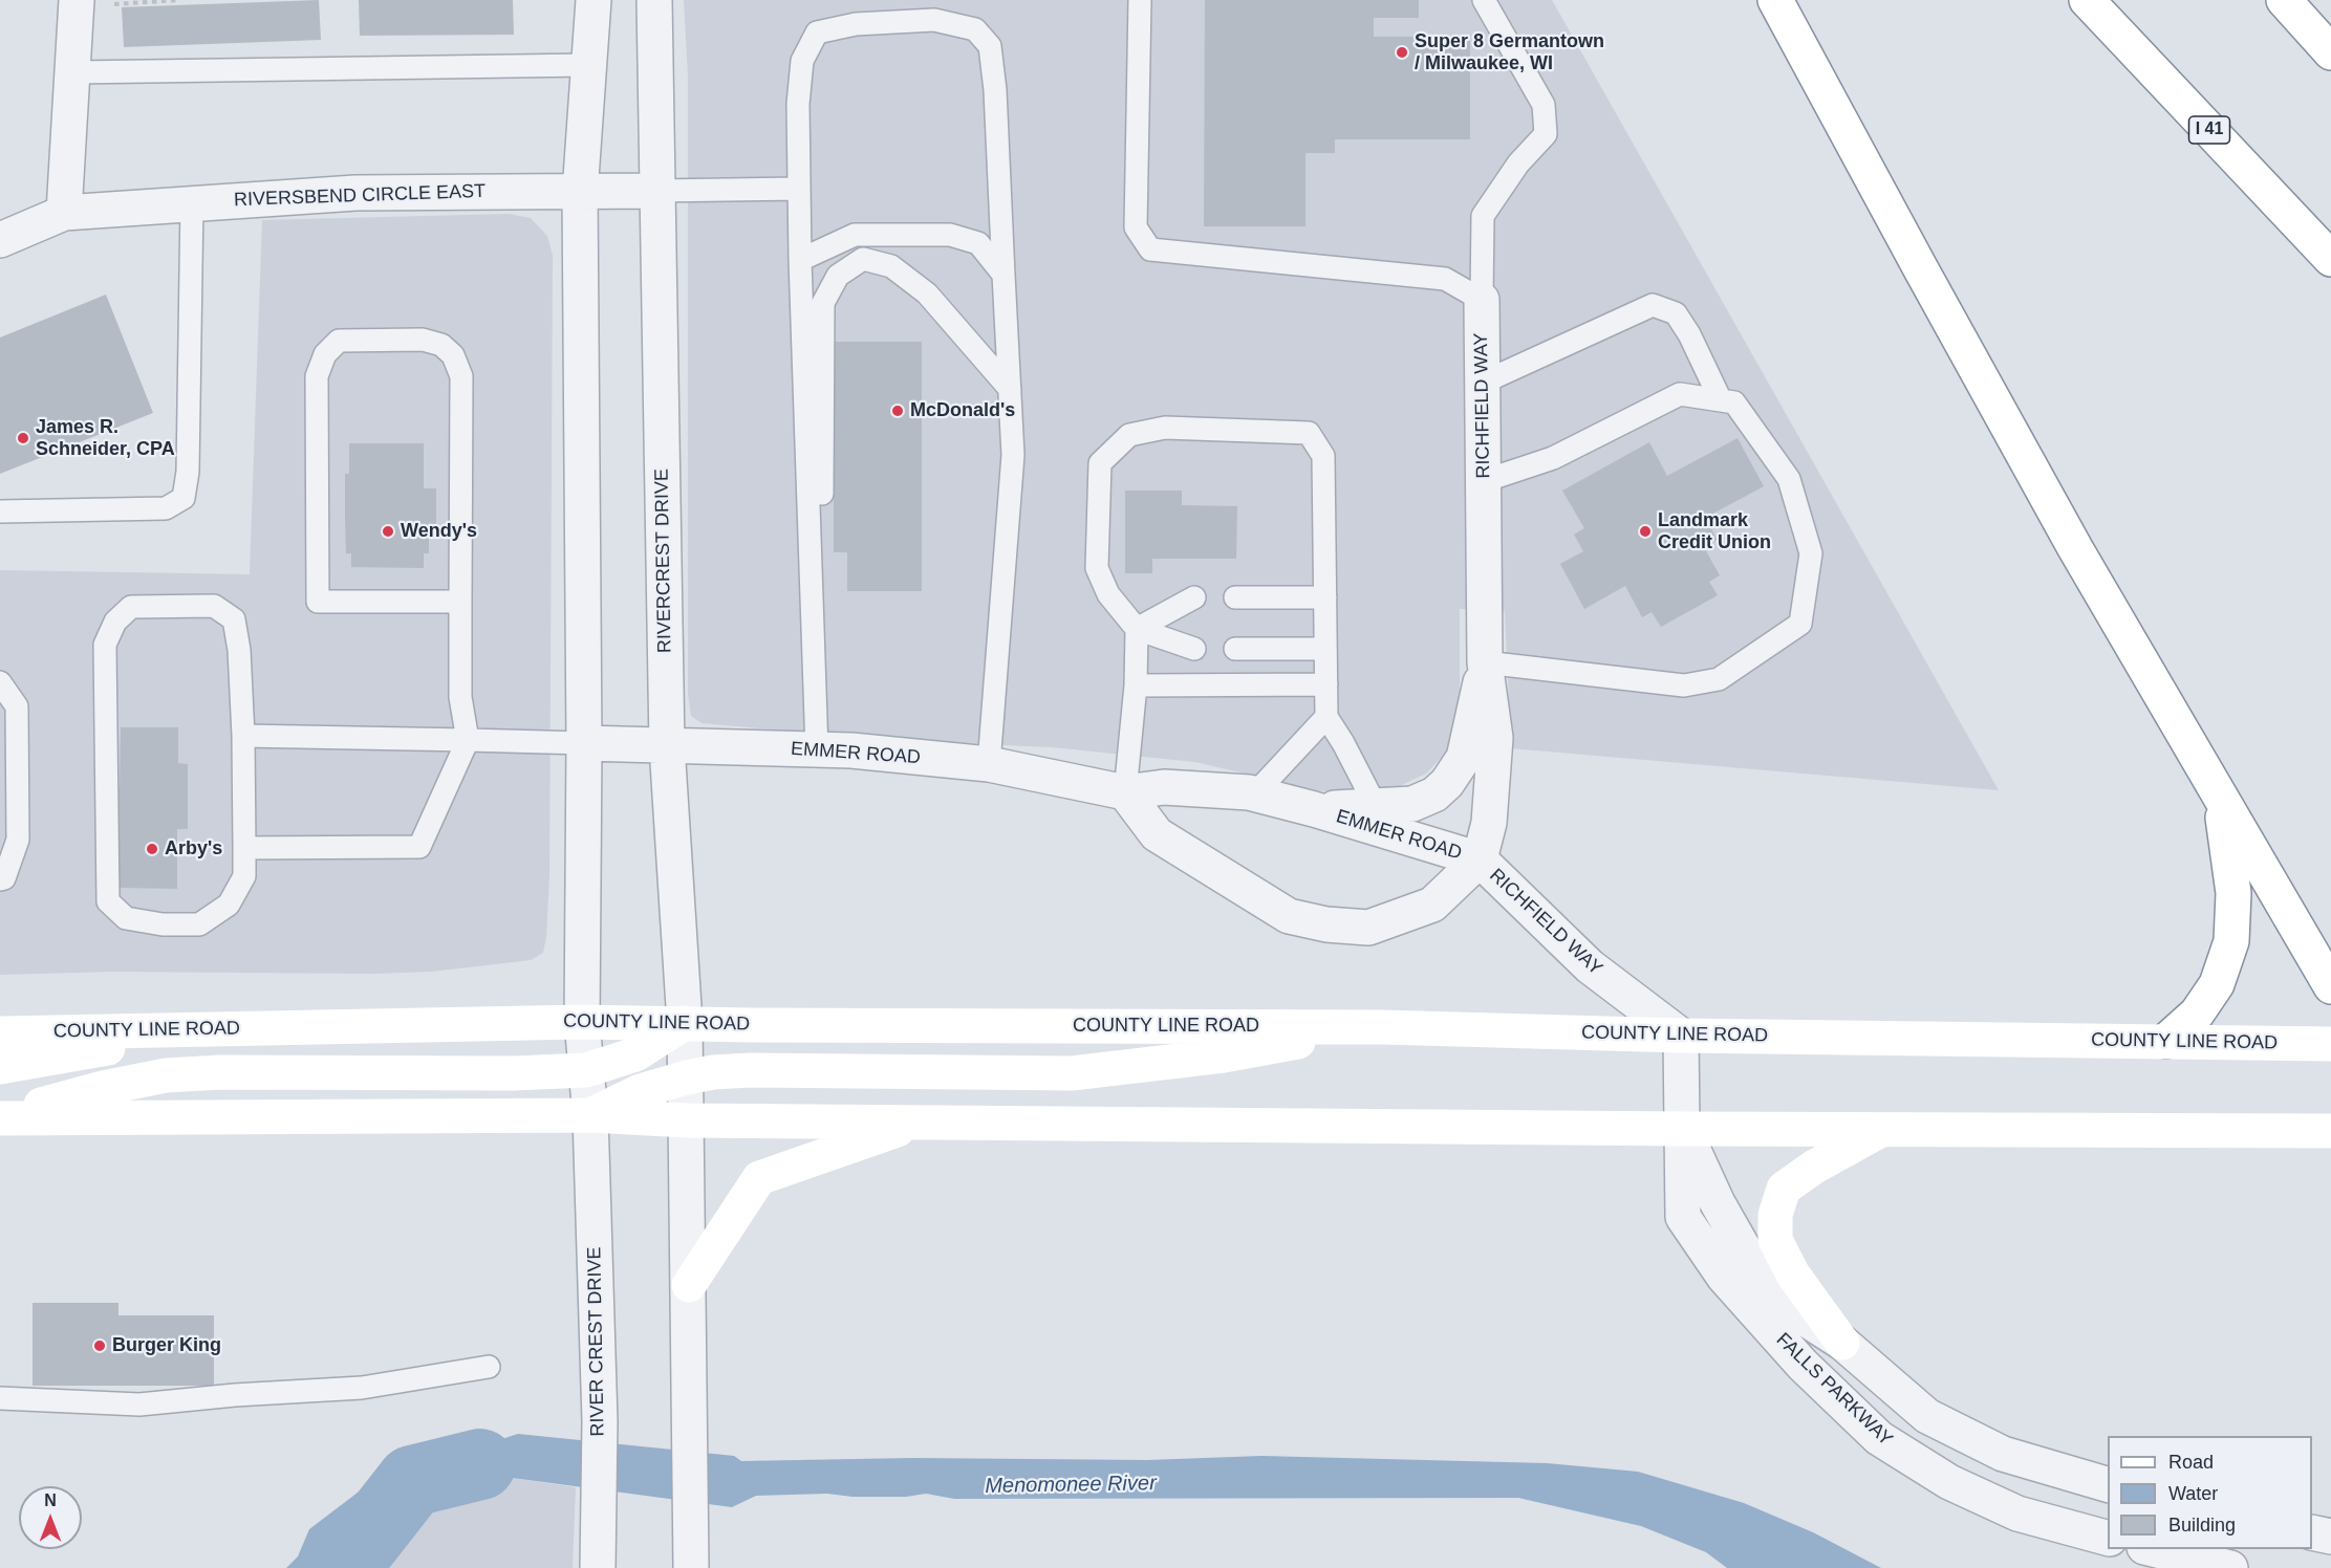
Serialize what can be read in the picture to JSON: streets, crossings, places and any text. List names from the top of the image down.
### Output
{
  "streets": {
    "main road": ["I 41", "COUNTY LINE ROAD"],
    "street": [
      "RIVERSBEND CIRCLE EAST",
      "RICHFIELD WAY",
      "RIVERCREST DRIVE",
      "EMMER ROAD",
      "RIVER CREST DRIVE",
      "FALLS PARKWAY"
    ]
  },
  "crossings": [
    ["RIVERSBEND CIRCLE EAST", "RIVERCREST DRIVE"],
    ["RICHFIELD WAY", "EMMER ROAD"],
    ["RICHFIELD WAY", "COUNTY LINE ROAD"],
    ["RICHFIELD WAY", "FALLS PARKWAY"],
    ["RIVERCREST DRIVE", "EMMER ROAD"],
    ["RIVERCREST DRIVE", "COUNTY LINE ROAD"],
    ["COUNTY LINE ROAD", "FALLS PARKWAY"]
  ],
  "water": ["Menomonee River"],
  "places": [
    "Super 8 Germantown / Milwaukee, WI",
    "McDonald's",
    "James R. Schneider, CPA",
    "Wendy's",
    "Landmark Credit Union",
    "Arby's",
    "Burger King"
  ],
  "legend": ["Road", "Water", "Building"],
  "north": "top"
}
